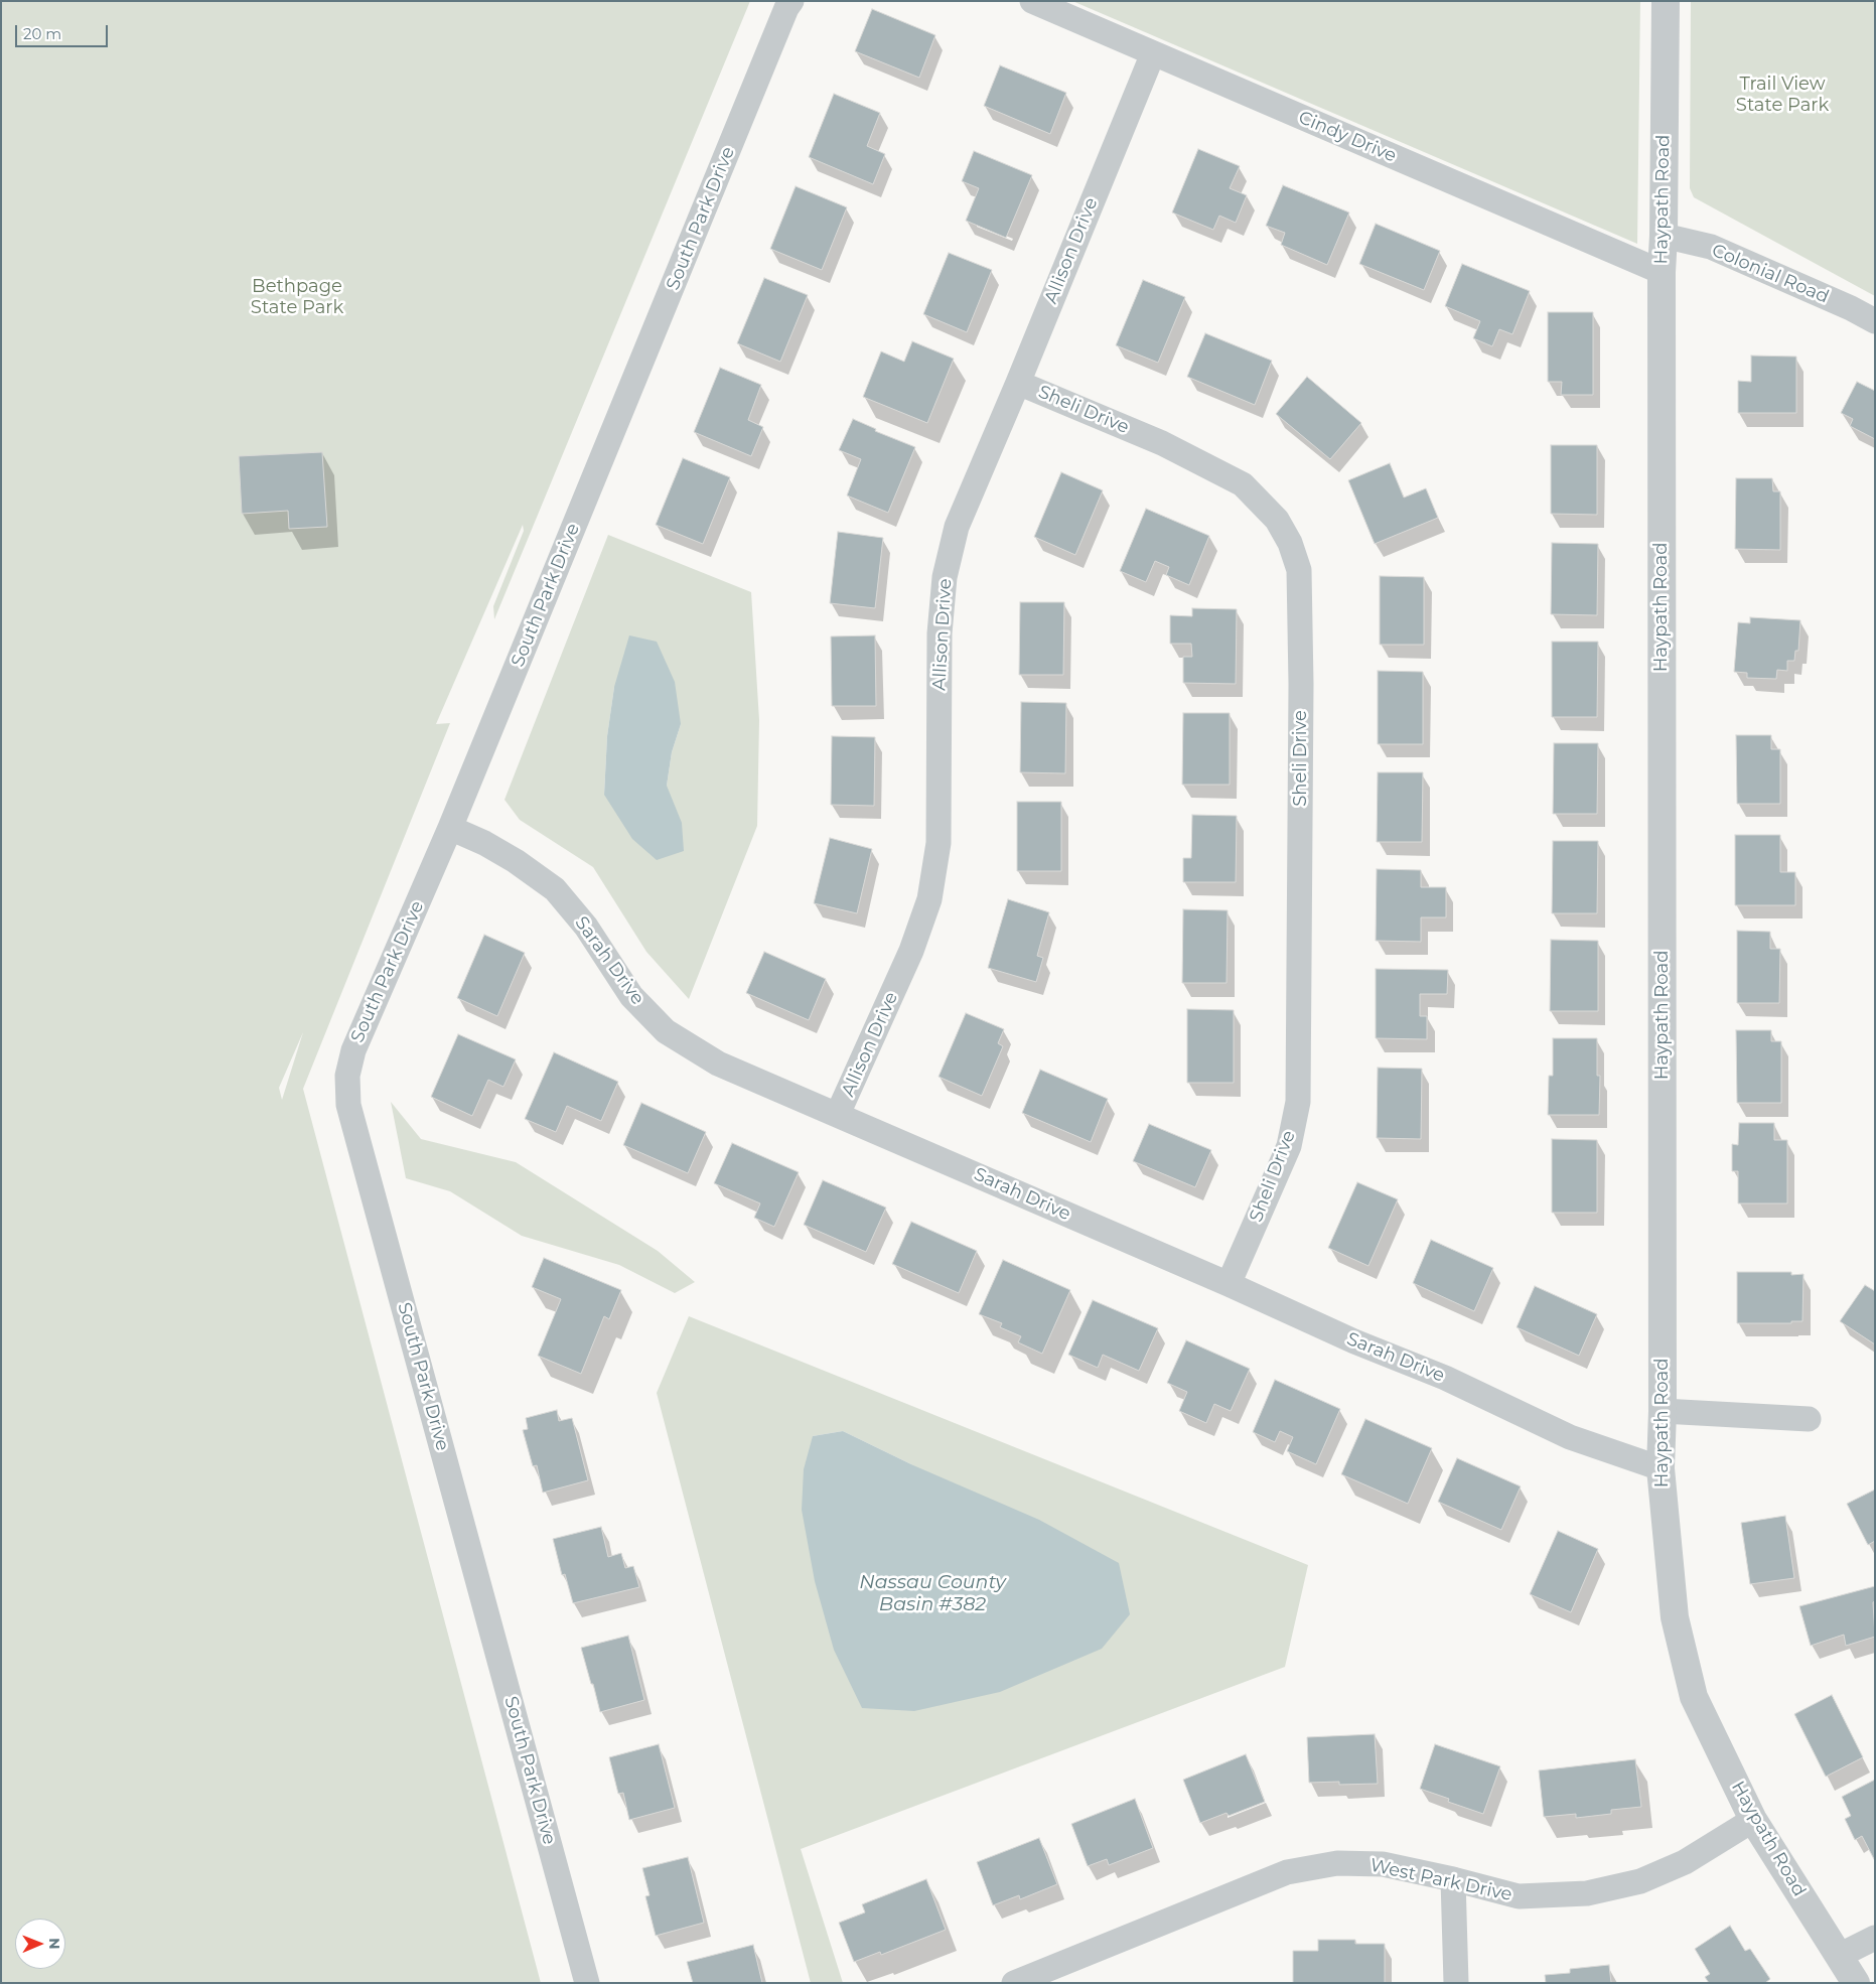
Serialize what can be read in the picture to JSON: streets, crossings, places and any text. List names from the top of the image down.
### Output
{
  "streets": {
    "street": [
      "Cindy Drive",
      "Haypath Road",
      "South Park Drive",
      "Allison Drive",
      "Colonial Road",
      "Sheli Drive",
      "Sarah Drive",
      "West Park Drive"
    ]
  },
  "crossings": [
    ["Cindy Drive", "Haypath Road"],
    ["Cindy Drive", "Allison Drive"],
    ["Haypath Road", "Colonial Road"],
    ["Haypath Road", "Sarah Drive"],
    ["Haypath Road", "West Park Drive"],
    ["South Park Drive", "Sarah Drive"],
    ["Allison Drive", "Sheli Drive"],
    ["Allison Drive", "Sarah Drive"],
    ["Sheli Drive", "Sarah Drive"]
  ],
  "water": ["Nassau County Basin #382"],
  "parks": ["Trail View State Park", "Bethpage State Park"],
  "scale_bar": "20 m",
  "north": "right"
}
